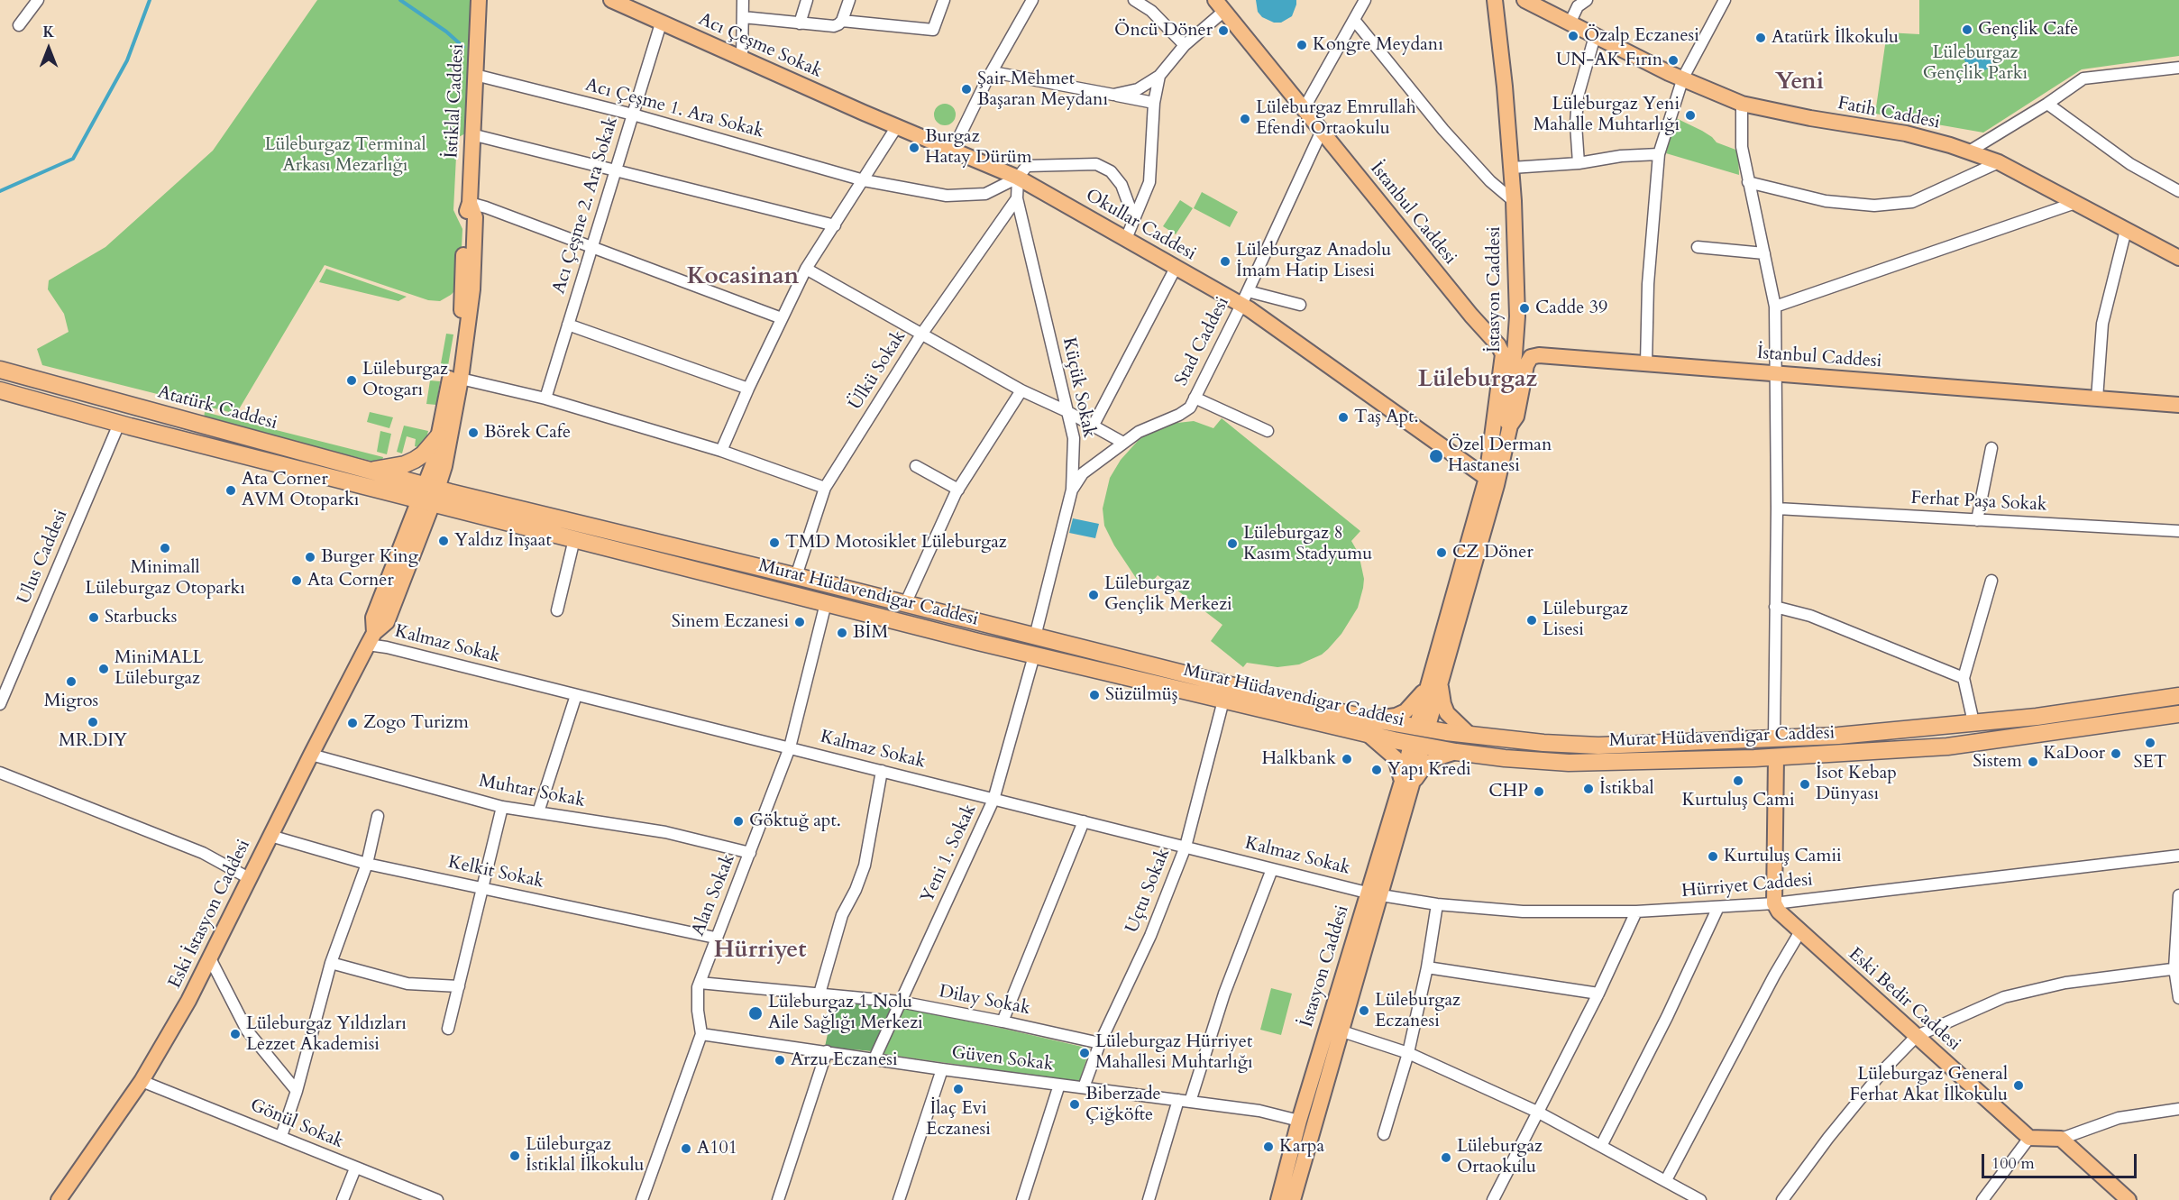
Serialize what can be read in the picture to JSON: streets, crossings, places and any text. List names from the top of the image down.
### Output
{
  "streets": {
    "highway": ["Atatürk Caddesi", "Murat Hüdavendigar Caddesi"],
    "main road": [
      "Acı Çeşme Sokak",
      "İstiklal Caddesi",
      "Fatih Caddesi",
      "İstanbul Caddesi",
      "Okullar Caddesi",
      "İstasyon Caddesi",
      "Eski İstasyon Caddesi",
      "Eski Bedir Caddesi"
    ],
    "street": [
      "Acı Çeşme 1. Ara Sokak",
      "Acı Çeşme 2. Ara Sokak",
      "Stad Caddesi",
      "Ülkü Sokak",
      "Küçük Sokak",
      "Ferhat Paşa Sokak",
      "Ulus Caddesi",
      "Kalmaz Sokak",
      "Muhtar Sokak",
      "Yeni 1. Sokak",
      "Kelkit Sokak",
      "Hürriyet Caddesi",
      "Uçtu Sokak",
      "Alan Sokak",
      "Dilay Sokak",
      "Güven Sokak",
      "Gönül Sokak"
    ]
  },
  "crossings": [
    ["Acı Çeşme Sokak", "Acı Çeşme 2. Ara Sokak"],
    ["Acı Çeşme Sokak", "Okullar Caddesi"],
    ["İstiklal Caddesi", "Acı Çeşme 1. Ara Sokak"],
    ["İstiklal Caddesi", "Atatürk Caddesi"],
    ["İstiklal Caddesi", "Murat Hüdavendigar Caddesi"],
    ["İstiklal Caddesi", "Eski İstasyon Caddesi"],
    ["Acı Çeşme 1. Ara Sokak", "Acı Çeşme 2. Ara Sokak"],
    ["Acı Çeşme 1. Ara Sokak", "Okullar Caddesi"],
    ["Acı Çeşme 1. Ara Sokak", "Küçük Sokak"],
    ["İstanbul Caddesi", "Okullar Caddesi"],
    ["İstanbul Caddesi", "İstasyon Caddesi"],
    ["İstanbul Caddesi", "Stad Caddesi"],
    ["Okullar Caddesi", "İstasyon Caddesi"],
    ["Okullar Caddesi", "Stad Caddesi"],
    ["Okullar Caddesi", "Küçük Sokak"],
    ["İstasyon Caddesi", "Murat Hüdavendigar Caddesi"],
    ["İstasyon Caddesi", "Kalmaz Sokak"],
    ["İstasyon Caddesi", "Hürriyet Caddesi"],
    ["İstasyon Caddesi", "Güven Sokak"],
    ["Stad Caddesi", "Küçük Sokak"],
    ["Ülkü Sokak", "Küçük Sokak"],
    ["Ülkü Sokak", "Murat Hüdavendigar Caddesi"],
    ["Küçük Sokak", "Murat Hüdavendigar Caddesi"],
    ["Atatürk Caddesi", "Murat Hüdavendigar Caddesi"],
    ["Atatürk Caddesi", "Eski İstasyon Caddesi"],
    ["Murat Hüdavendigar Caddesi", "Yeni 1. Sokak"],
    ["Murat Hüdavendigar Caddesi", "Uçtu Sokak"],
    ["Murat Hüdavendigar Caddesi", "Alan Sokak"],
    ["Murat Hüdavendigar Caddesi", "Eski İstasyon Caddesi"],
    ["Kalmaz Sokak", "Yeni 1. Sokak"],
    ["Kalmaz Sokak", "Hürriyet Caddesi"],
    ["Kalmaz Sokak", "Uçtu Sokak"],
    ["Kalmaz Sokak", "Alan Sokak"],
    ["Kalmaz Sokak", "Eski İstasyon Caddesi"],
    ["Muhtar Sokak", "Alan Sokak"],
    ["Muhtar Sokak", "Eski İstasyon Caddesi"],
    ["Yeni 1. Sokak", "Dilay Sokak"],
    ["Yeni 1. Sokak", "Güven Sokak"],
    ["Kelkit Sokak", "Alan Sokak"],
    ["Kelkit Sokak", "Eski İstasyon Caddesi"],
    ["Hürriyet Caddesi", "Eski Bedir Caddesi"],
    ["Uçtu Sokak", "Dilay Sokak"],
    ["Uçtu Sokak", "Güven Sokak"],
    ["Alan Sokak", "Dilay Sokak"],
    ["Alan Sokak", "Güven Sokak"],
    ["Eski İstasyon Caddesi", "Gönül Sokak"]
  ],
  "districts": [
    "Yeni",
    "Kocasinan",
    "Lüleburgaz",
    "Hürriyet"
  ],
  "parks": ["Lüleburgaz Gençlik Parkı", "Lüleburgaz Terminal Arkası Mezarlığı"],
  "places": [
    "Gençlik Cafe",
    "Öncü Döner",
    "Özalp Eczanesi",
    "Atatürk İlkokulu",
    "Kongre Meydanı",
    "UN-AK Fırın",
    "Şair Mehmet Başaran Meydanı",
    "Lüleburgaz Yeni Mahalle Muhtarlığı",
    "Lüleburgaz Emrullah Efendi Ortaokulu",
    "Burgaz Hatay Dürüm",
    "Lüleburgaz Anadolu İmam Hatip Lisesi",
    "Cadde 39",
    "Lüleburgaz Otogarı",
    "Taş Apt.",
    "Börek Cafe",
    "Özel Derman Hastanesi",
    "Ata Corner AVM Otoparkı",
    "Yaldız İnşaat",
    "TMD Motosiklet Lüleburgaz",
    "Lüleburgaz 8 Kasım Stadyumu",
    "Minimall Lüleburgaz Otoparkı",
    "CZ Döner",
    "Burger King",
    "Ata Corner",
    "Lüleburgaz Gençlik Merkezi",
    "Starbucks",
    "Lüleburgaz Lisesi",
    "Sinem Eczanesi",
    "BİM",
    "MiniMALL Lüleburgaz",
    "Migros",
    "Süzülmüş",
    "MR.DIY",
    "Zogo Turizm",
    "SET",
    "KaDoor",
    "Halkbank",
    "Sistem",
    "Yapı Kredi",
    "Kurtuluş Cami",
    "İsot Kebap Dünyası",
    "İstikbal",
    "CHP",
    "Göktuğ apt.",
    "Kurtuluş Camii",
    "Lüleburgaz Eczanesi",
    "Lüleburgaz 1 Nolu Aile Sağlığı Merkezi",
    "Lüleburgaz Yıldızları Lezzet Akademisi",
    "Lüleburgaz Hürriyet Mahallesi Muhtarlığı",
    "Arzu Eczanesi",
    "Lüleburgaz General Ferhat Akat İlkokulu",
    "İlaç Evi Eczanesi",
    "Biberzade Çiğköfte",
    "Karpa",
    "A101",
    "Lüleburgaz İstiklal İlkokulu",
    "Lüleburgaz Ortaokulu"
  ],
  "scale_bar": "100 m",
  "north": "top"
}
